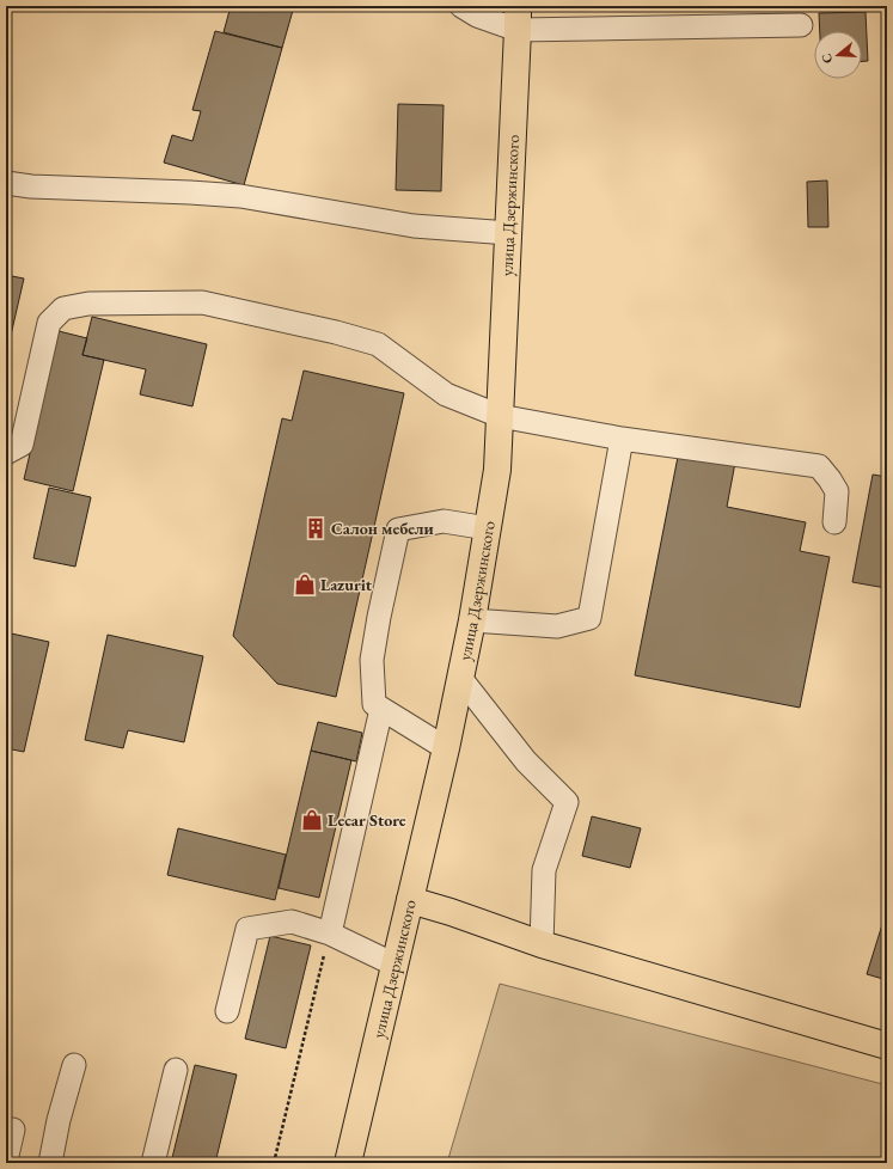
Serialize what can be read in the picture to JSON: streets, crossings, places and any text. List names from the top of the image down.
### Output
{
  "streets": {
    "main road": ["улица Дзержинского"]
  },
  "places": {
    "building": ["Салон мебели"],
    "shop": ["Lazurit", "Lecar Store"]
  },
  "north": "left"
}
